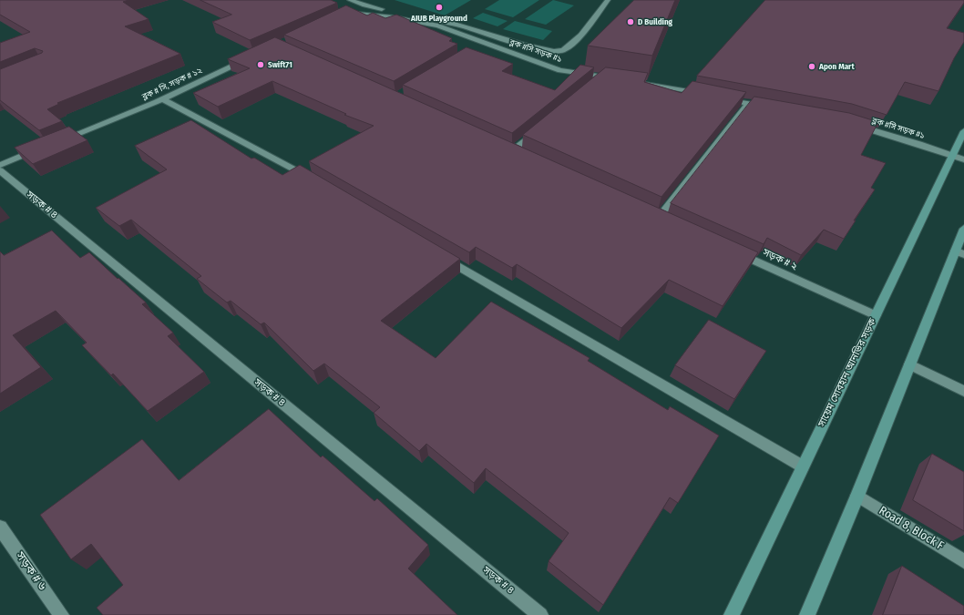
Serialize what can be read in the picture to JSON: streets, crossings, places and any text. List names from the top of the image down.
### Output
{
  "streets": {
    "street": [
      "ব্লক #সি সড়ক #১",
      "ব্লক # সি, সড়ক # ১২",
      "সড়ক # ৪",
      "সড়ক # ২",
      "সায়েম সোবহান আনভির সড়ক",
      "Road 8, Block F",
      "সড়ক # ৬"
    ]
  },
  "crossings": [
    ["ব্লক #সি সড়ক #১", "সায়েম সোবহান আনভির সড়ক"],
    ["সড়ক # ২", "সায়েম সোবহান আনভির সড়ক"]
  ],
  "places": [
    "AIUB Playground",
    "D Building",
    "Swift71",
    "Apon Mart"
  ]
}
